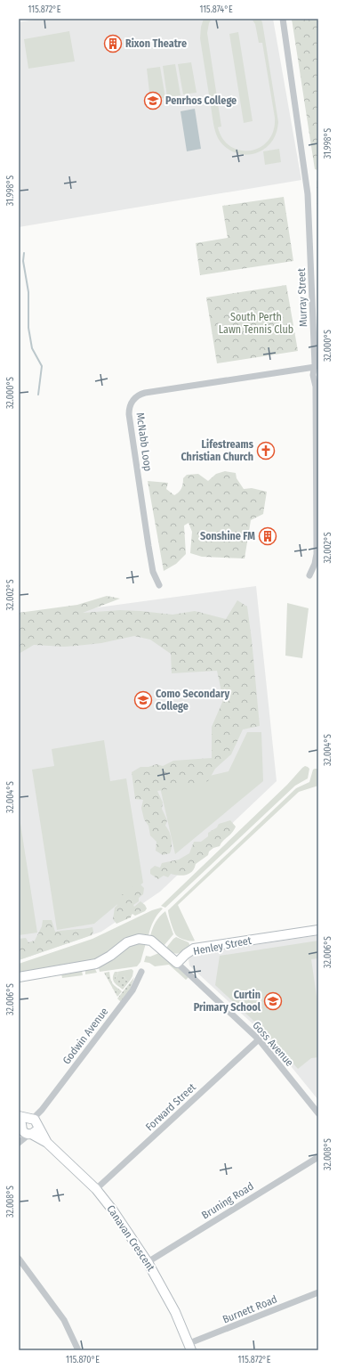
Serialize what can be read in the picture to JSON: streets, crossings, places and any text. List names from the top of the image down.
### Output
{
  "streets": {
    "street": [
      "Murray Street",
      "McNabb Loop",
      "Henley Street",
      "Godwin Avenue",
      "Goss Avenue",
      "Forward Street",
      "Bruning Road",
      "Canavan Crescent",
      "Burnett Road"
    ]
  },
  "crossings": [
    ["Murray Street", "McNabb Loop"],
    ["Henley Street", "Goss Avenue"],
    ["Godwin Avenue", "Canavan Crescent"],
    ["Goss Avenue", "Forward Street"],
    ["Forward Street", "Canavan Crescent"],
    ["Bruning Road", "Canavan Crescent"],
    ["Canavan Crescent", "Burnett Road"]
  ],
  "parks": ["South Perth Lawn Tennis Club"],
  "places": {
    "building": ["Rixon Theatre", "Sonshine FM"],
    "school or university": ["Penrhos College", "Como Secondary College", "Curtin Primary School"],
    "church": ["Lifestreams Christian Church"]
  },
  "coordinates": [
    "115.872°E",
    "115.874°E",
    "31.998°S",
    "32.000°S",
    "32.002°S",
    "32.004°S",
    "32.006°S",
    "32.008°S",
    "115.870°E"
  ]
}
